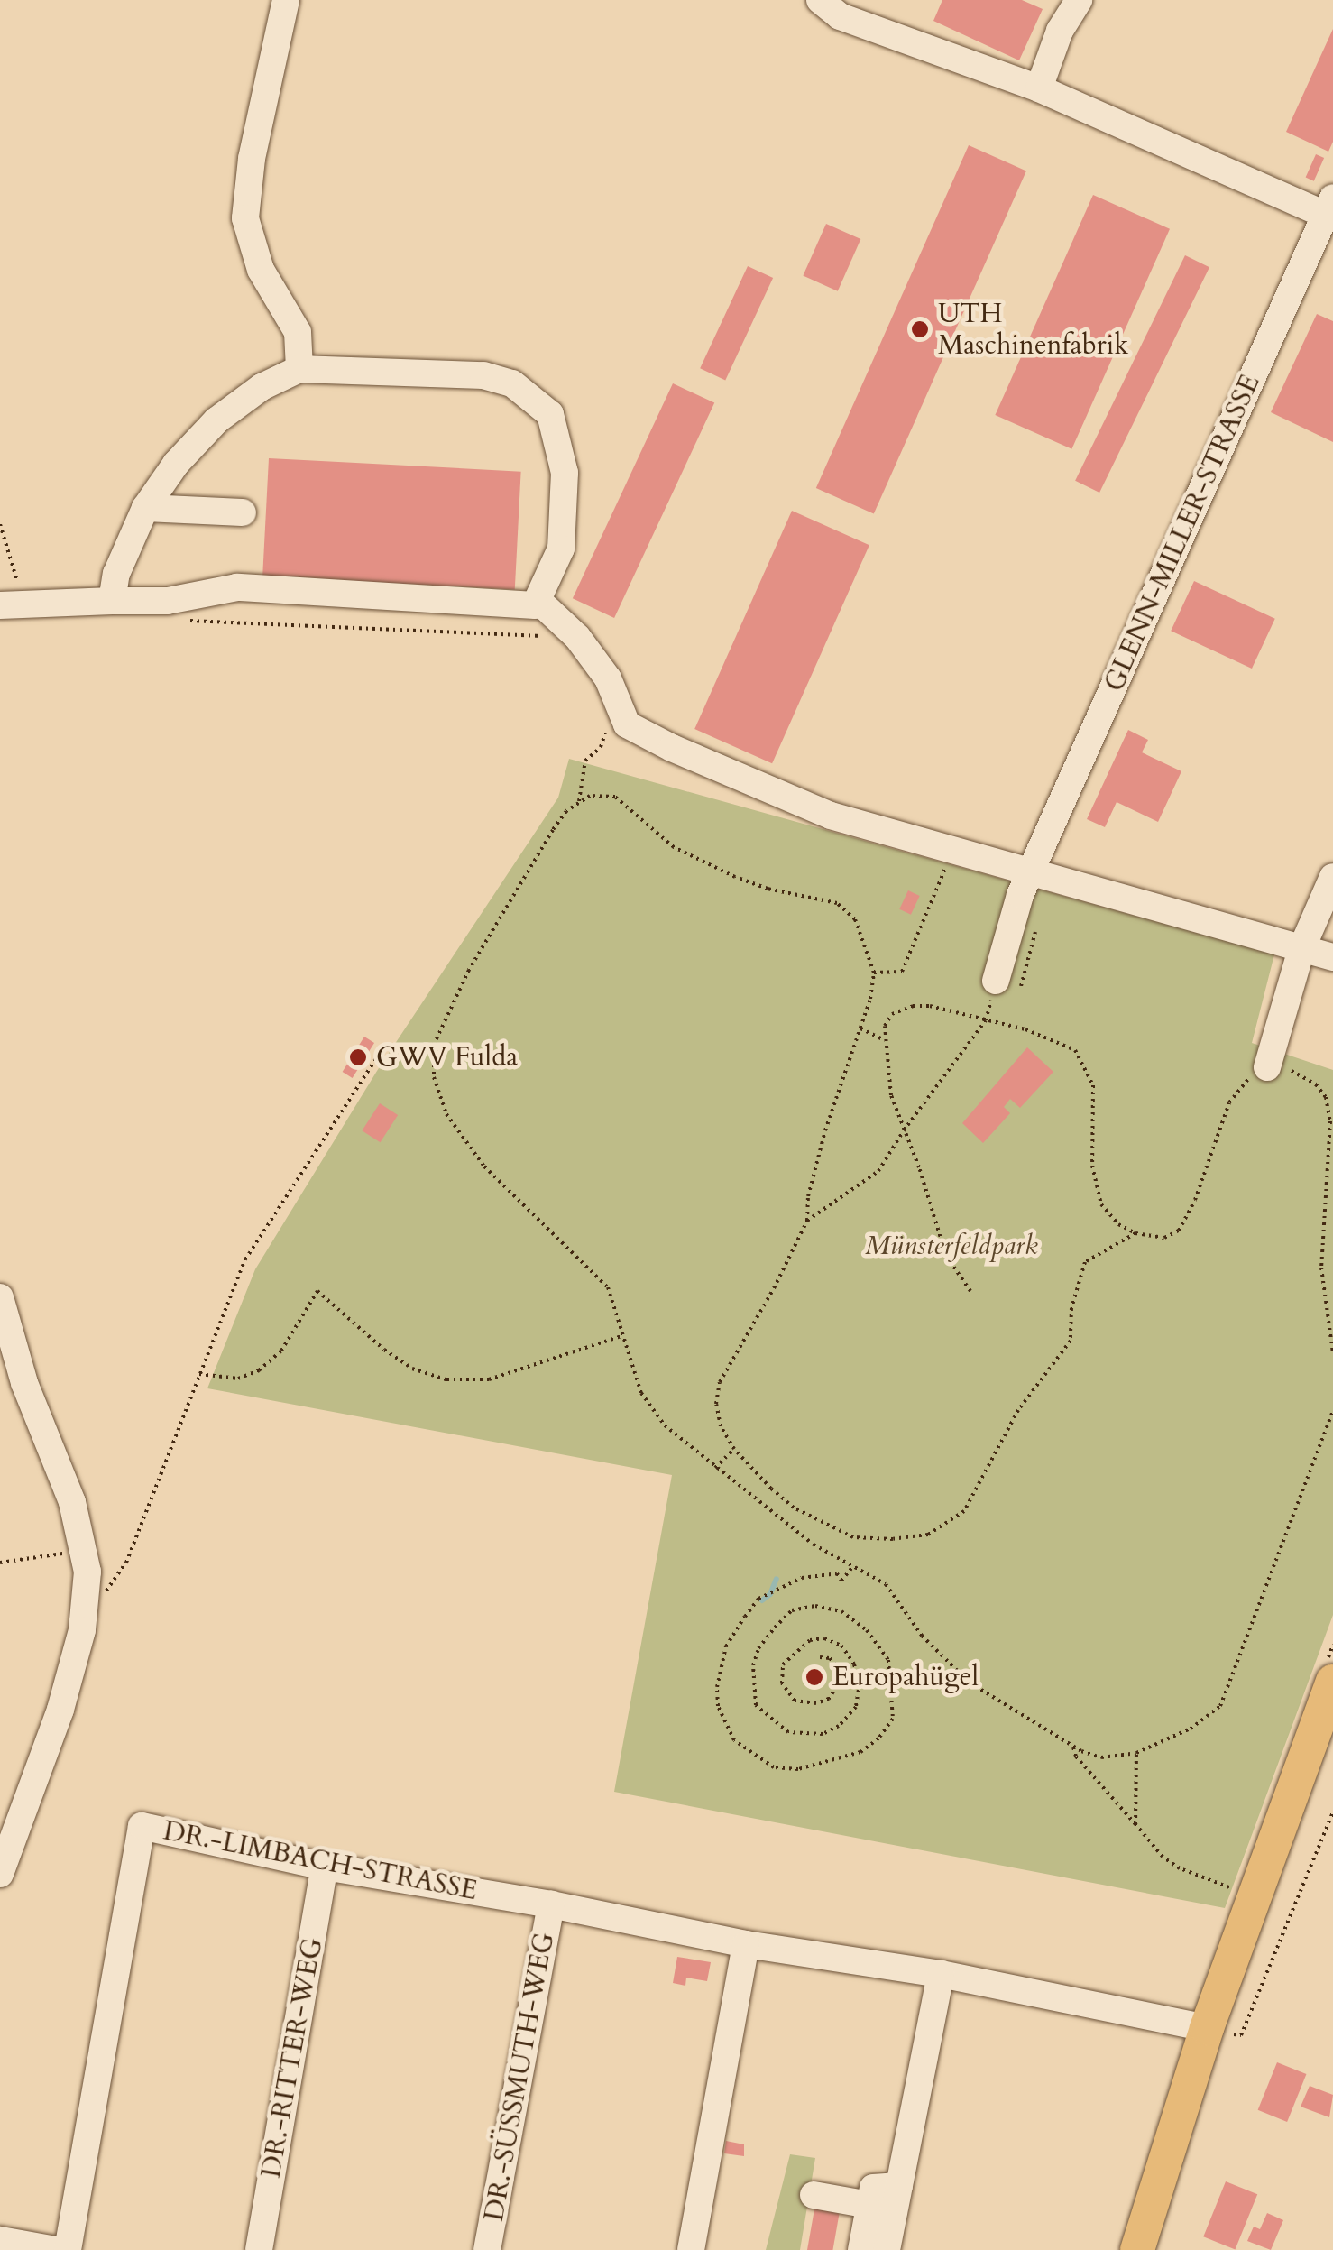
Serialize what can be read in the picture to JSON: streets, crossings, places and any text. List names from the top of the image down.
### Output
{
  "streets": {
    "street": [
      "GLENN-MILLER-STRASSE",
      "DR.-LIMBACH-STRASSE",
      "DR.-RITTER-WEG",
      "DR.-SÜSSMUTH-WEG"
    ]
  },
  "crossings": [
    ["DR.-LIMBACH-STRASSE", "DR.-RITTER-WEG"],
    ["DR.-LIMBACH-STRASSE", "DR.-SÜSSMUTH-WEG"]
  ],
  "parks": ["Münsterfeldpark"],
  "places": ["UTH Maschinenfabrik", "GWV Fulda", "Europahügel"]
}
